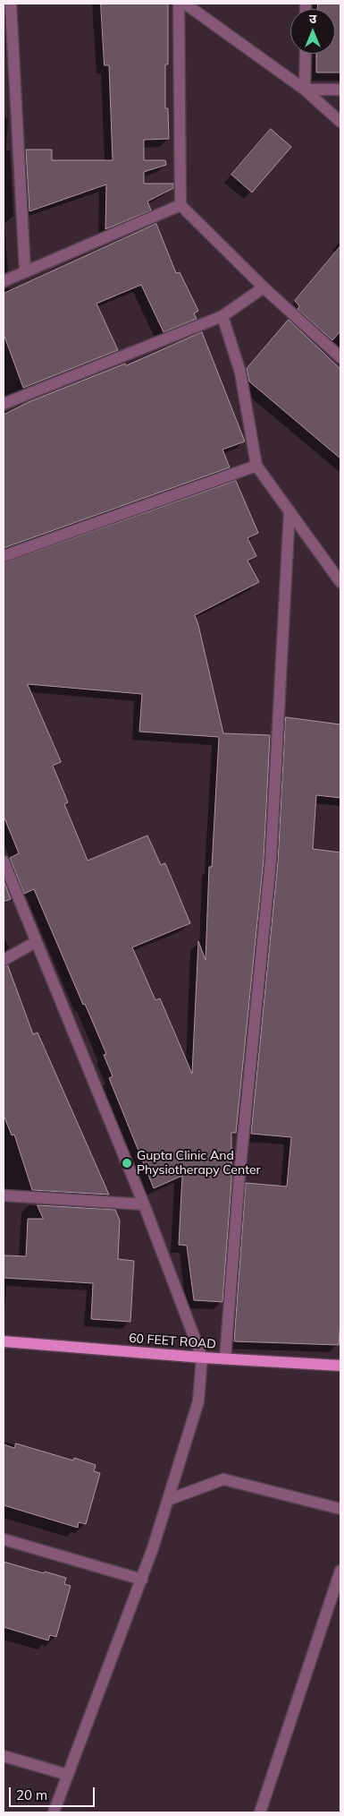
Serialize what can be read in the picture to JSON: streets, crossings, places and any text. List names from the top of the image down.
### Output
{
  "streets": {
    "main road": ["60 FEET ROAD"]
  },
  "places": ["Gupta Clinic And Physiotherapy Center"],
  "scale_bar": "20 m",
  "north": "top"
}
